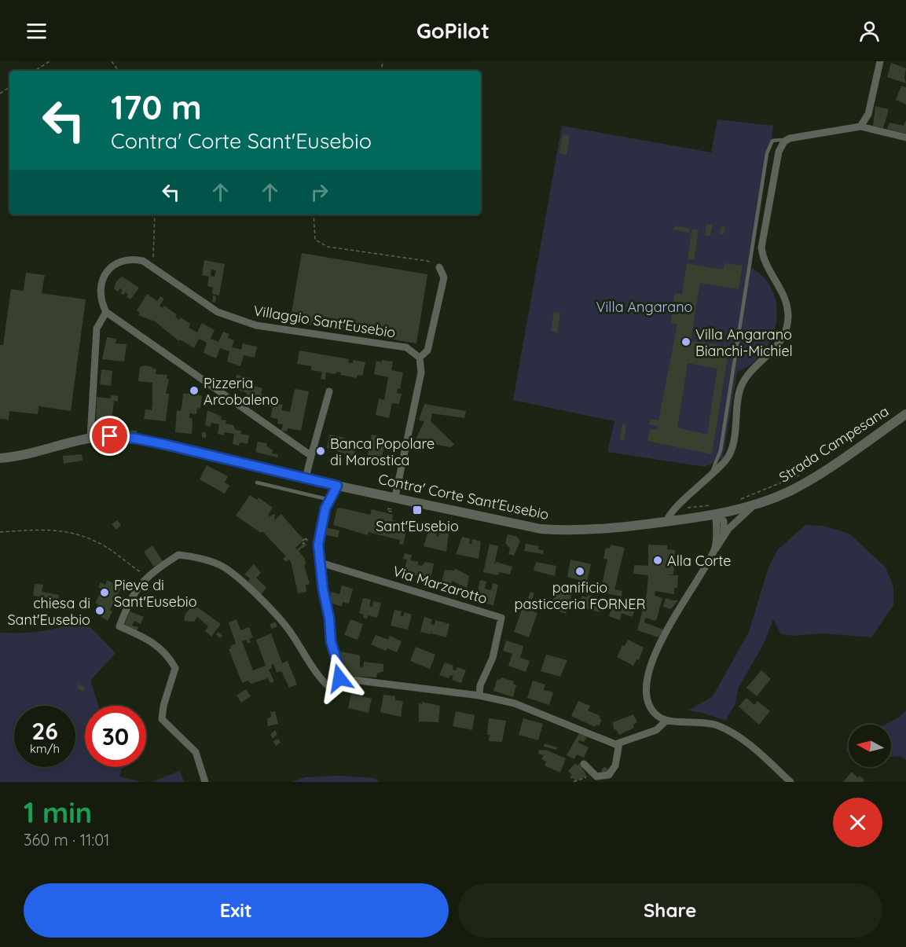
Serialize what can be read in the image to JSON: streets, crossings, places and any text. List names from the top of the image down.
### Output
{
  "streets": {
    "street": [
      "Villaggio Sant'Eusebio",
      "Strada Campesana",
      "Contra' Corte Sant'Eusebio",
      "Via Marzarotto"
    ]
  },
  "crossings": [
    ["Strada Campesana", "Contra' Corte Sant'Eusebio"]
  ],
  "parks": ["Villa Angarano"],
  "places": {
    "other": [
      "Villa Angarano Bianchi-Michiel",
      "Pizzeria Arcobaleno",
      "Banca Popolare di Marostica",
      "Alla Corte",
      "panificio pasticceria FORNER",
      "Pieve di Sant'Eusebio",
      "chiesa di Sant'Eusebio"
    ],
    "transit": ["Sant'Eusebio"]
  },
  "north": "left",
  "page": {
    "header": "GoPilot",
    "turn": ["170 m", "Contra' Corte Sant'Eusebio"],
    "speed": "26 km/h",
    "limit": "30",
    "heading": ["1 min", "360 m · 11:01"],
    "buttons": ["Exit", "Share"]
  }
}
